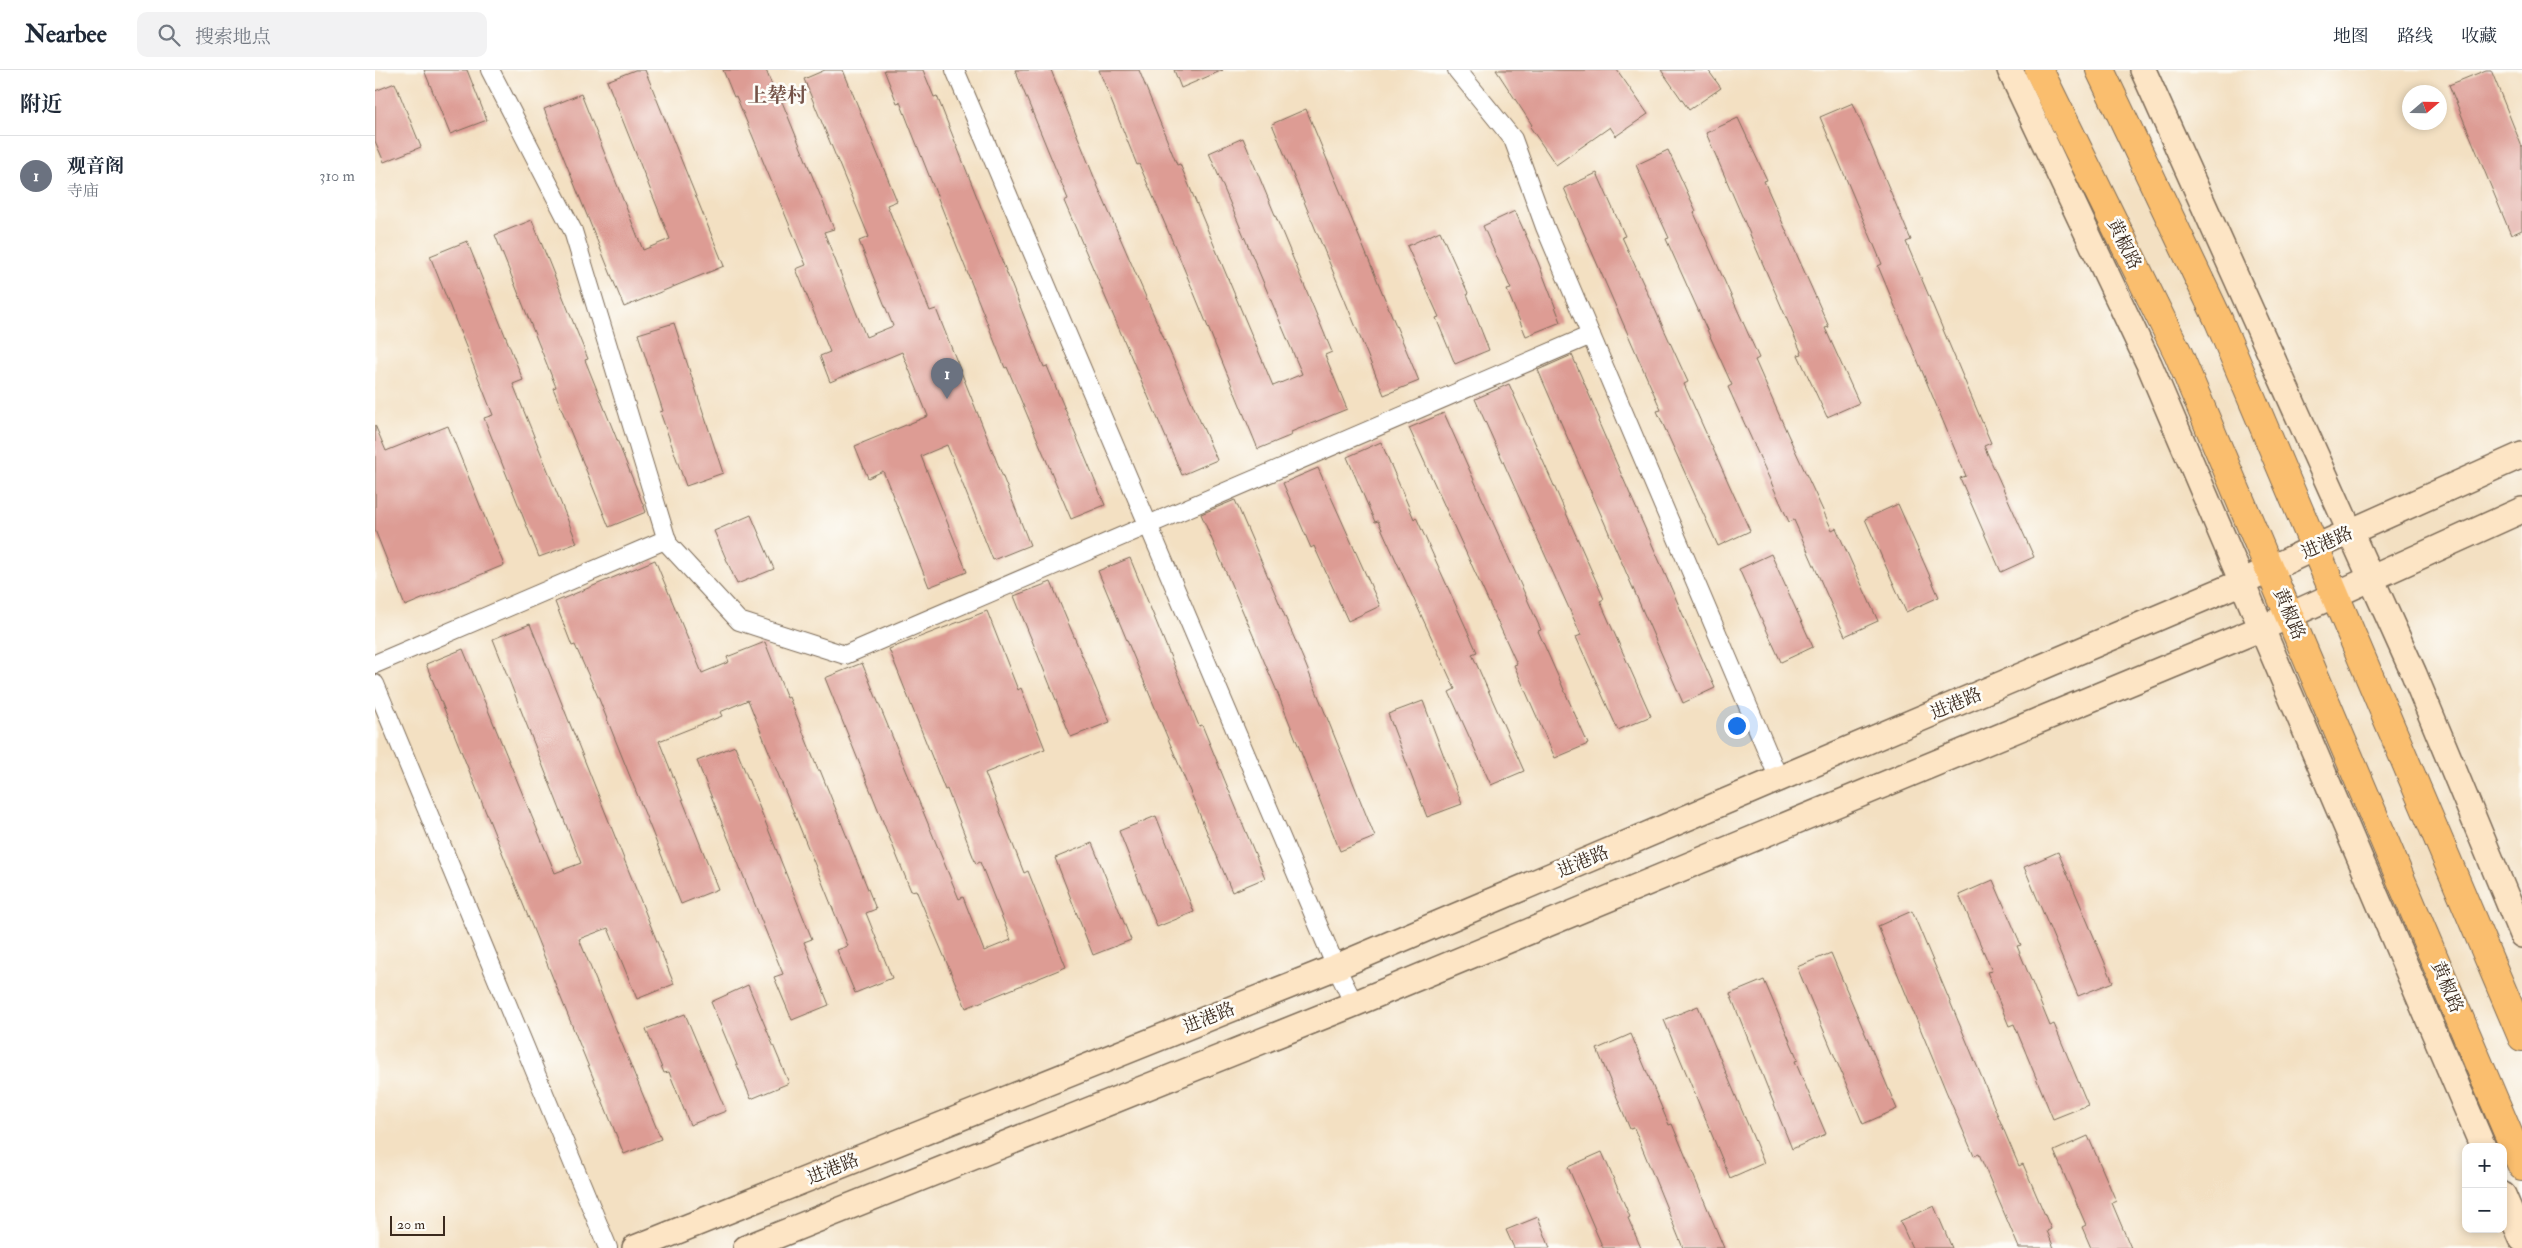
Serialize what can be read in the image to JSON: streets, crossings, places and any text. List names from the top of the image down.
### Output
{
  "streets": {
    "main road": ["黄椒路", "进港路"]
  },
  "crossings": [
    ["黄椒路", "进港路"]
  ],
  "districts": ["上辇村"],
  "scale_bar": "20 m",
  "north": "right",
  "page": {
    "header": "Nearbee",
    "search": "搜索地点",
    "nav": ["地图", "路线", "收藏"],
    "heading": "附近",
    "list": [
      {
        "mark": "1",
        "name": "观音阁",
        "note": "寺庙",
        "value": "310 m"
      }
    ],
    "pins": "1",
    "map_buttons": ["+", "−"],
    "scale": "20 m"
  }
}
